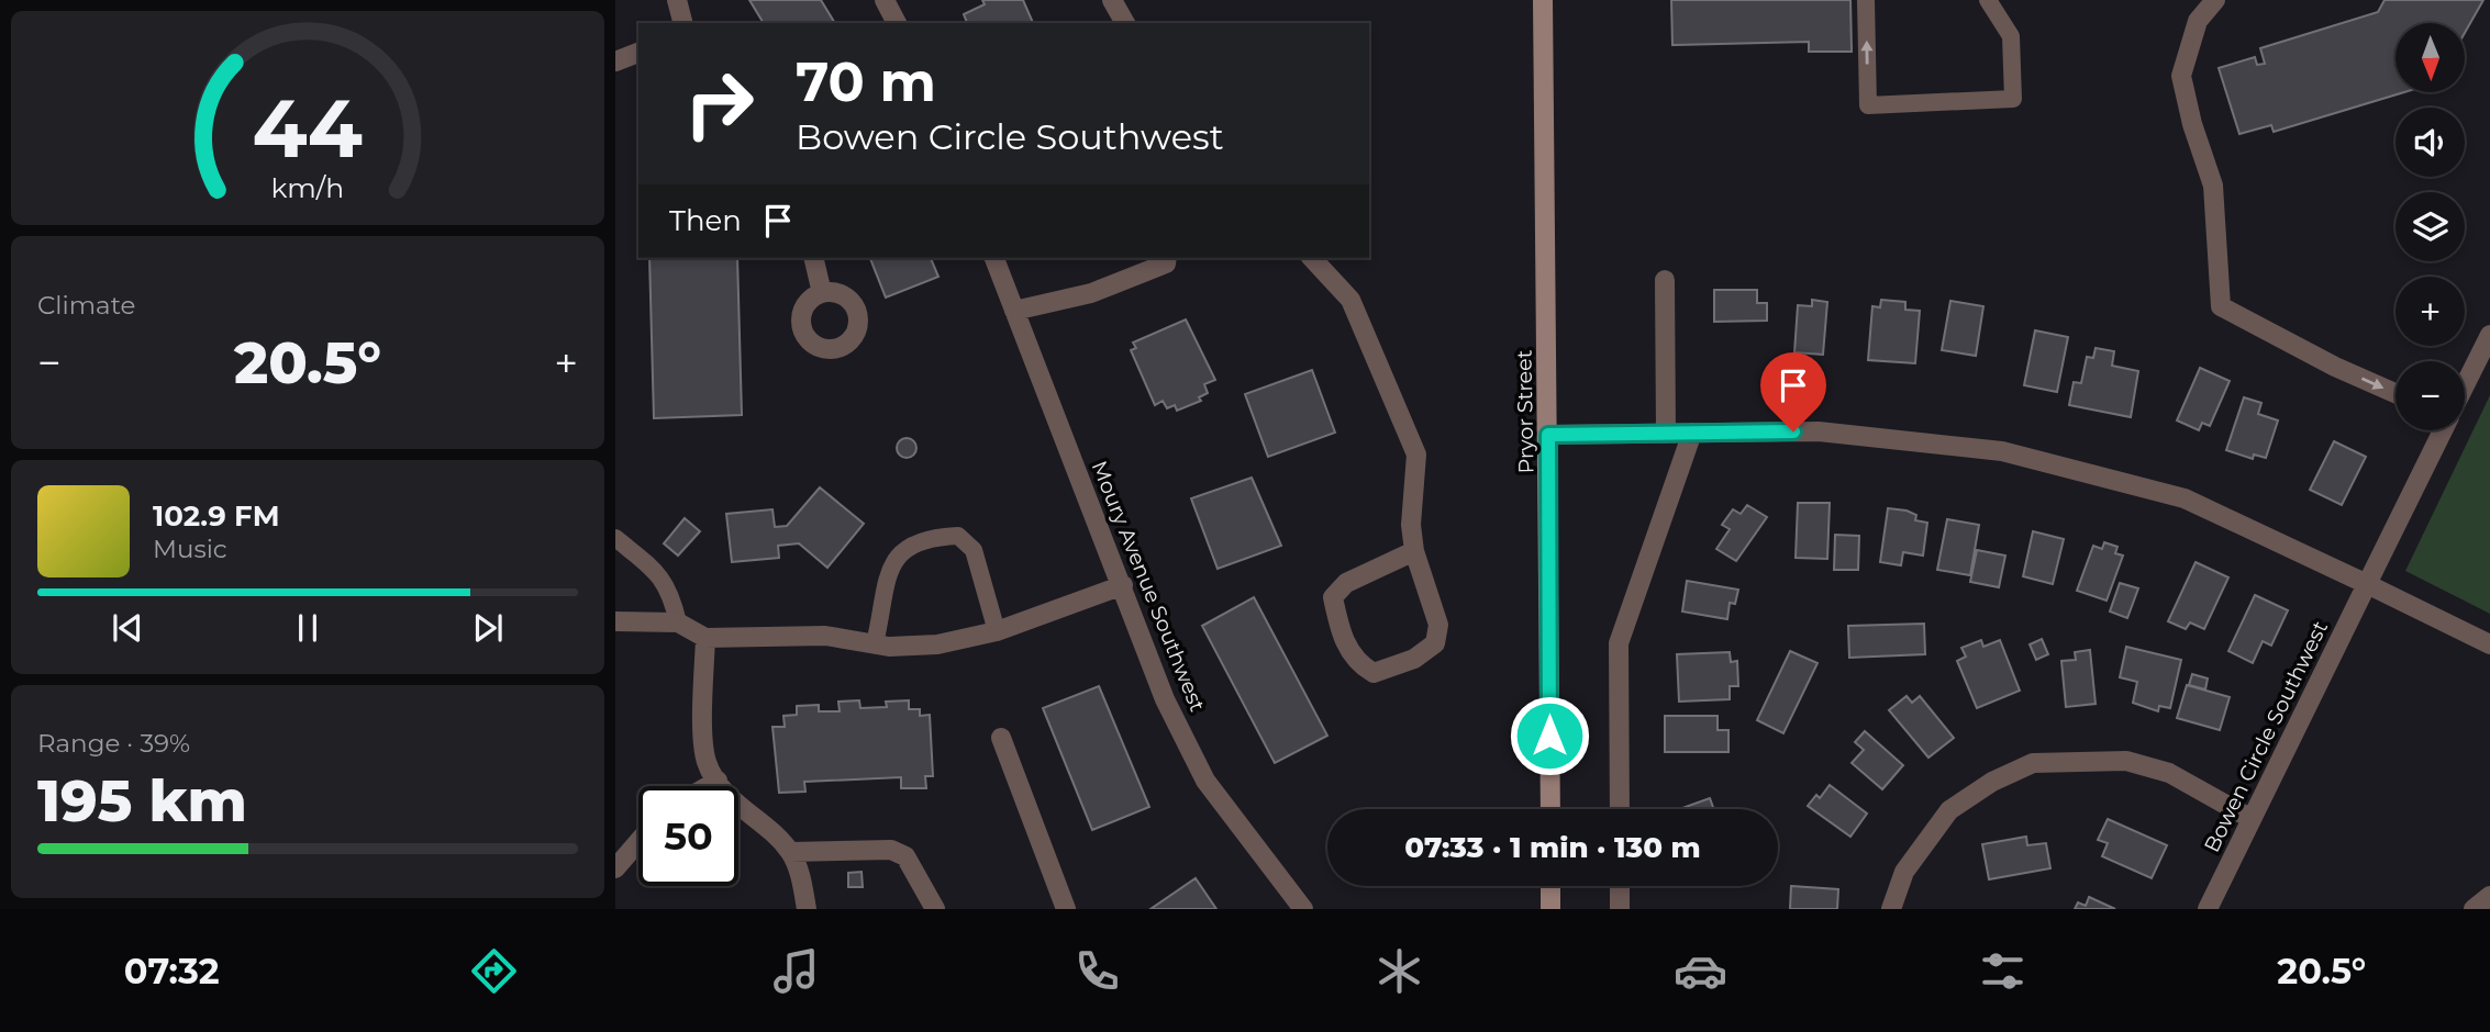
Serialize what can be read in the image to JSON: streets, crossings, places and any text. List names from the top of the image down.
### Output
{
  "streets": {
    "main road": ["Pryor Street"],
    "street": ["Moury Avenue Southwest", "Bowen Circle Southwest"]
  },
  "north": "bottom",
  "page": {
    "map_buttons": ["+", "−"],
    "turn": ["70 m", "Bowen Circle Southwest"],
    "then": "Then",
    "tile": [
      "Climate",
      ["Range · 39%", "195 km"]
    ],
    "heat": ["−", "20.5°", "+"],
    "song": ["102.9 FM", "Music"],
    "limit": "50",
    "trip": "07:33 · 1 min · 130 m",
    "tabs": ["07:32", "20.5°"],
    "gauge": ["44", "km/h"]
  }
}
